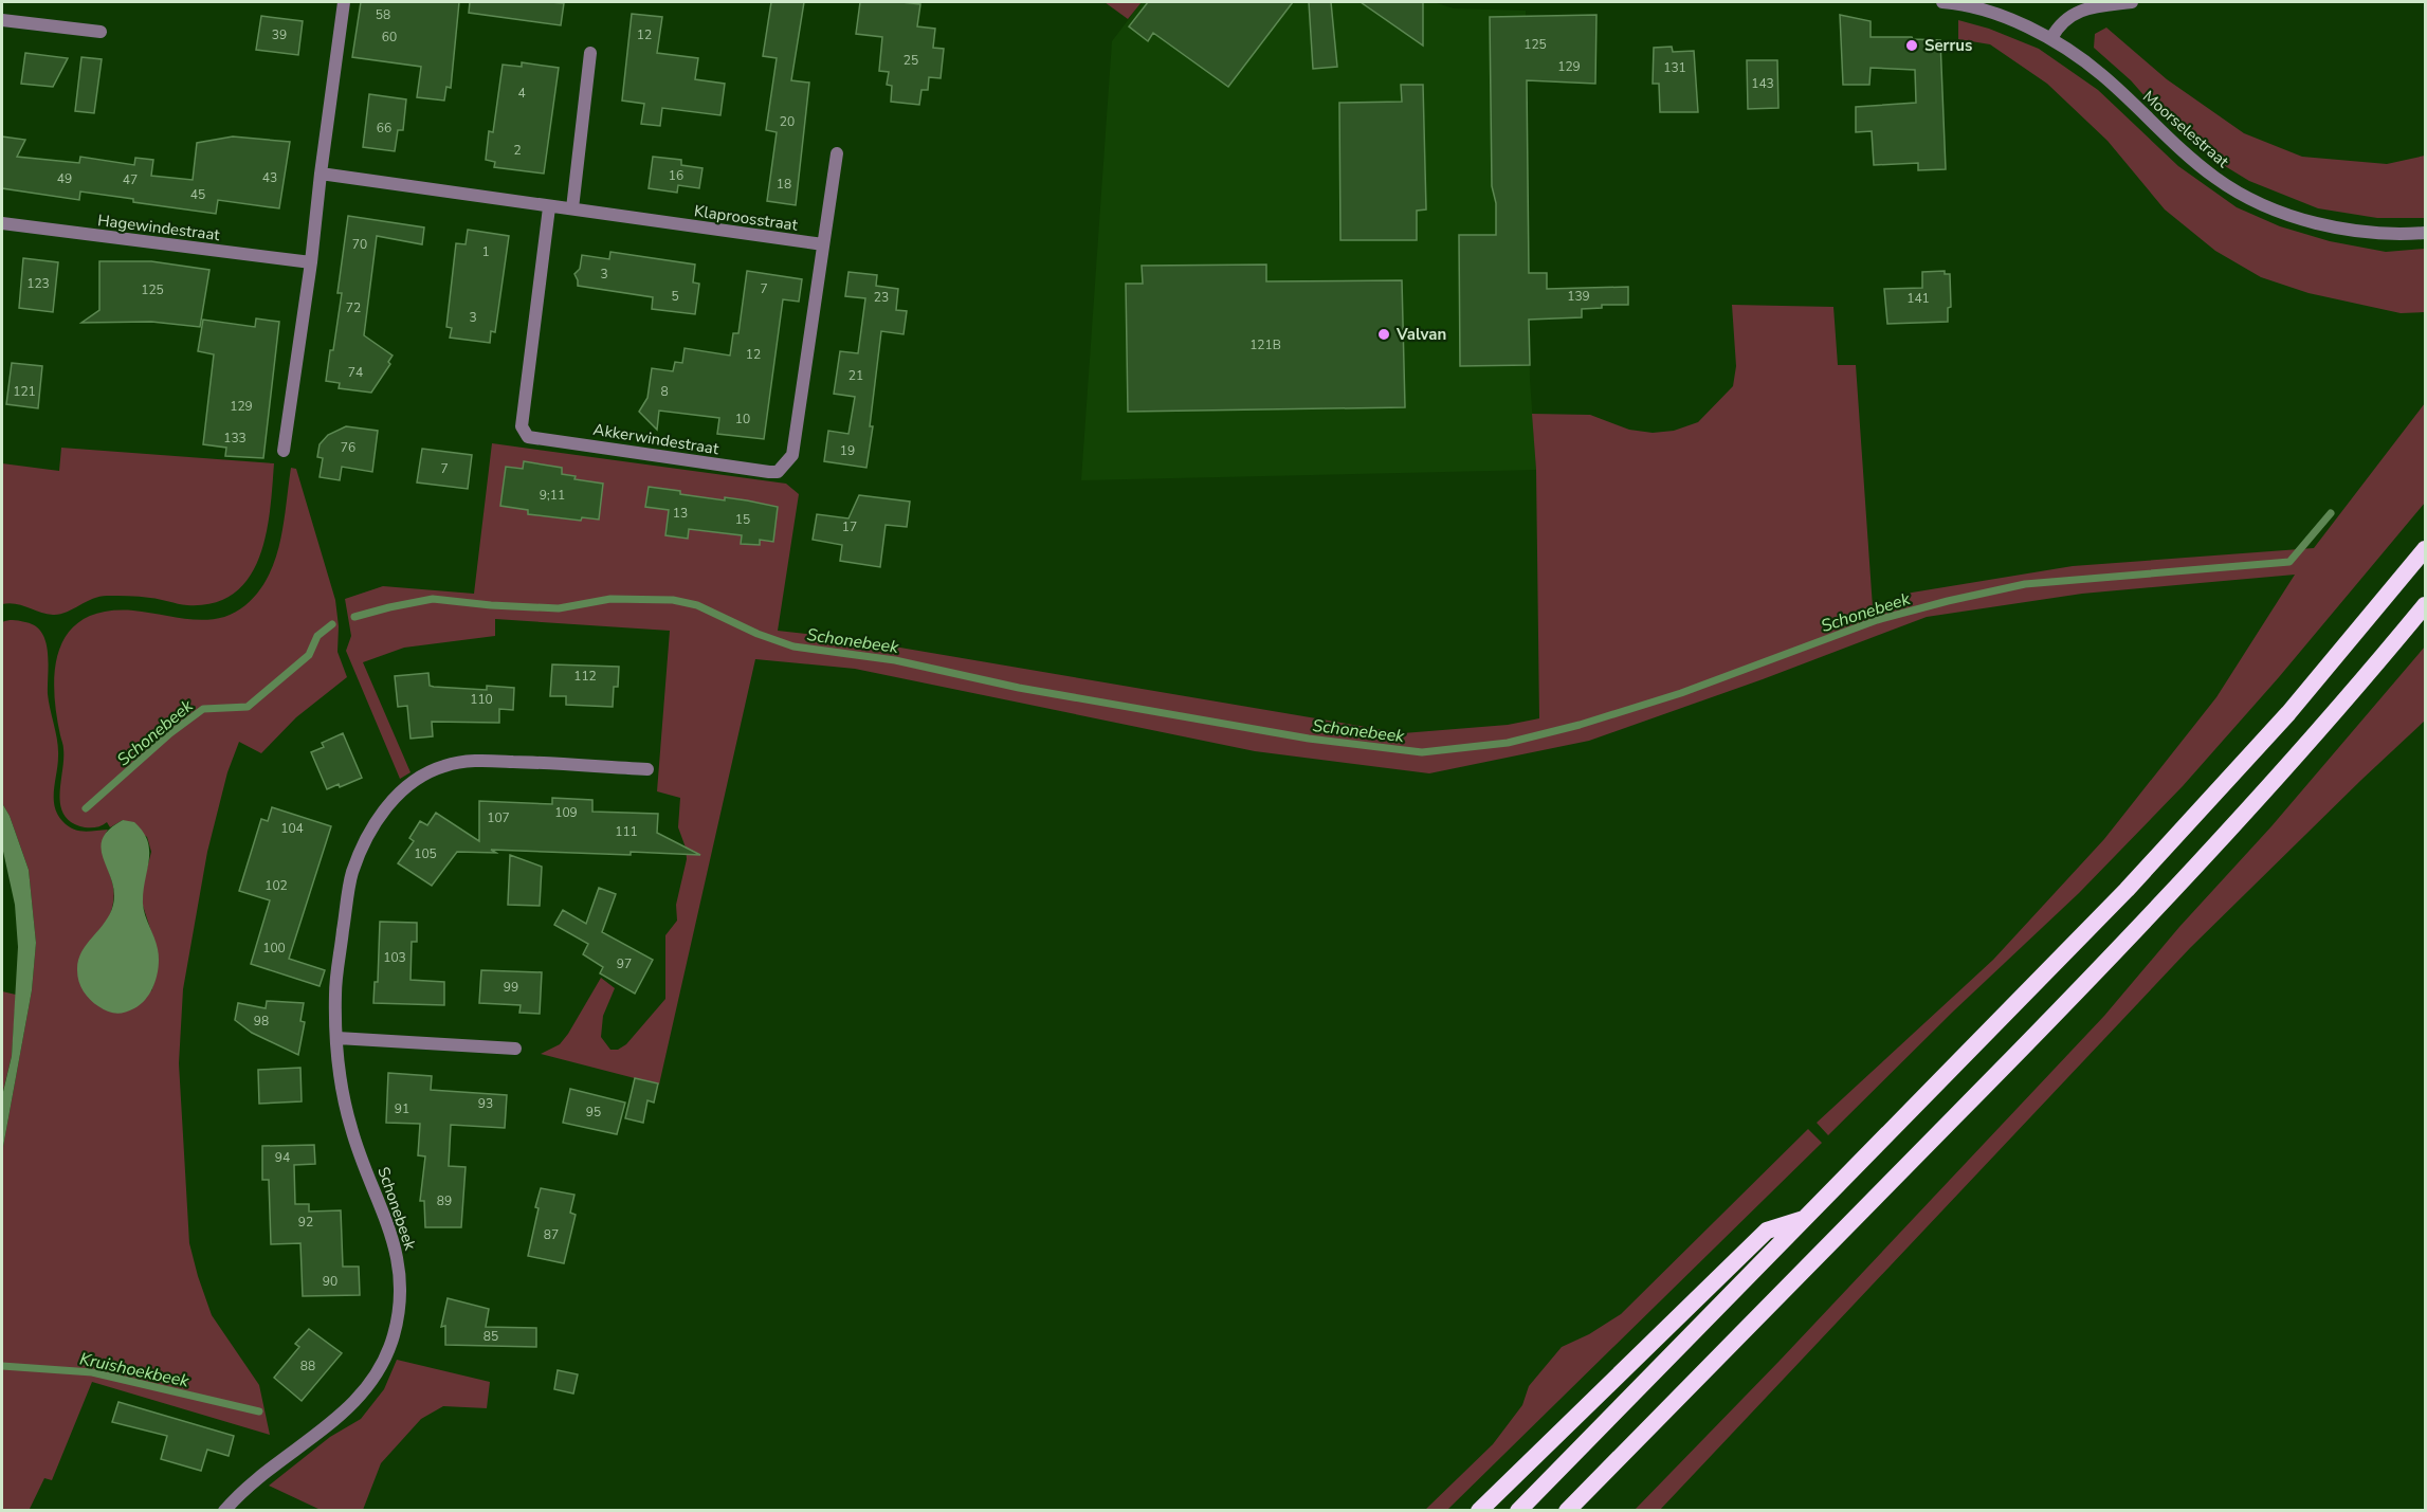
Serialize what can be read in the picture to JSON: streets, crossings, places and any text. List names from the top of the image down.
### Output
{
  "streets": {
    "street": [
      "Moorselestraat",
      "Klaproosstraat",
      "Hagewindestraat",
      "Akkerwindestraat",
      "Schonebeek"
    ]
  },
  "crossings": [
    ["Klaproosstraat", "Akkerwindestraat"]
  ],
  "water": ["Schonebeek", "Kruishoekbeek"],
  "places": ["Serrus", "Valvan"],
  "house_numbers": [
    "58",
    "39",
    "12",
    "60",
    "125",
    "25",
    "129",
    "131",
    "143",
    "4",
    "20",
    "66",
    "2",
    "16",
    "43",
    "49",
    "47",
    "18",
    "45",
    "70",
    "1",
    "3",
    "123",
    "7",
    "125",
    "5",
    "139",
    "23",
    "141",
    "72",
    "3",
    "121B",
    "12",
    "74",
    "21",
    "121",
    "8",
    "129",
    "10",
    "133",
    "76",
    "19",
    "7",
    "9;11",
    "13",
    "15",
    "17",
    "112",
    "110",
    "109",
    "107",
    "104",
    "111",
    "105",
    "102",
    "100",
    "103",
    "97",
    "99",
    "98",
    "93",
    "91",
    "95",
    "94",
    "89",
    "92",
    "87",
    "90",
    "85",
    "88"
  ]
}
